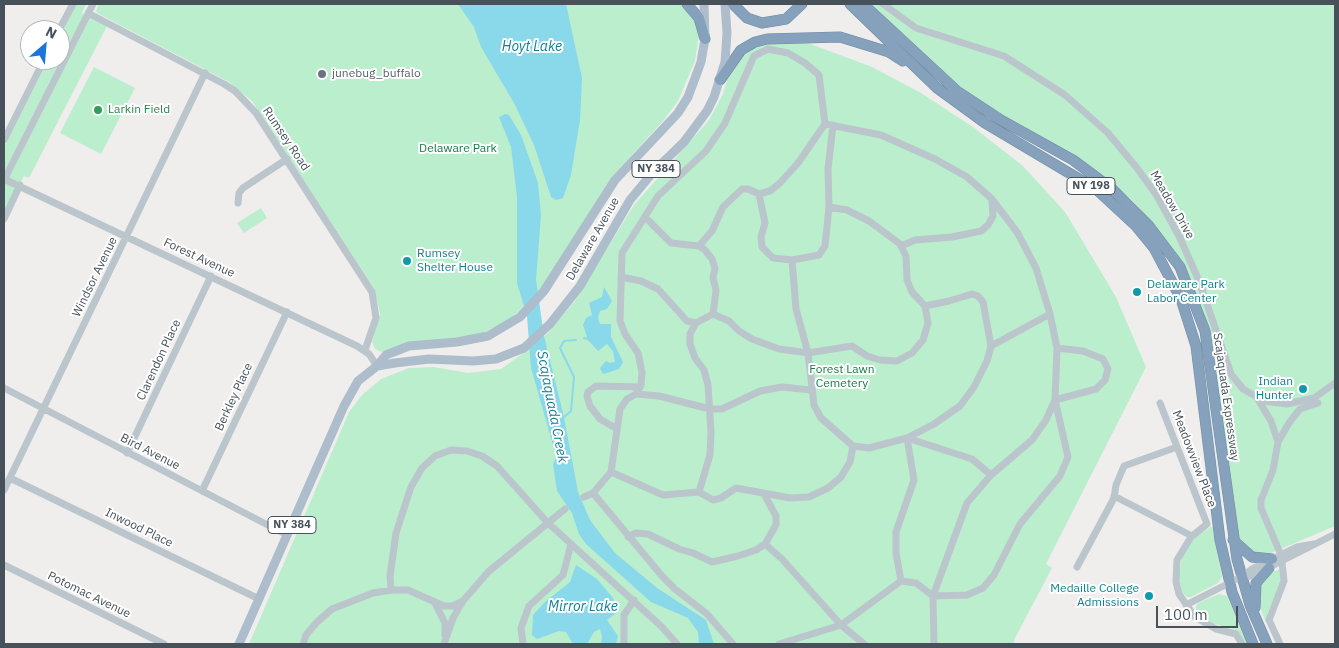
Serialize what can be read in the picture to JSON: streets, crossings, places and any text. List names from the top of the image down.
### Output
{
  "streets": {
    "highway": ["NY 198", "Scajaquada Expressway"],
    "main road": ["NY 384", "Delaware Avenue"],
    "street": [
      "Rumsey Road",
      "Meadow Drive",
      "Forest Avenue",
      "Windsor Avenue",
      "Clarendon Place",
      "Berkley Place",
      "Bird Avenue",
      "Meadowview Place",
      "Inwood Place",
      "Potomac Avenue"
    ]
  },
  "crossings": [
    ["Rumsey Road", "Forest Avenue"],
    ["Rumsey Road", "Windsor Avenue"],
    ["Delaware Avenue", "Forest Avenue"],
    ["Delaware Avenue", "Bird Avenue"],
    ["Delaware Avenue", "Inwood Place"],
    ["Forest Avenue", "Windsor Avenue"],
    ["Forest Avenue", "Clarendon Place"],
    ["Forest Avenue", "Berkley Place"],
    ["Windsor Avenue", "Bird Avenue"],
    ["Windsor Avenue", "Inwood Place"],
    ["Clarendon Place", "Bird Avenue"],
    ["Berkley Place", "Bird Avenue"]
  ],
  "water": ["Hoyt Lake", "Scajaquada Creek", "Mirror Lake"],
  "parks": ["Delaware Park", "Forest Lawn Cemetery"],
  "places": [
    "junebug_buffalo",
    "Larkin Field",
    "Rumsey Shelter House",
    "Delaware Park Labor Center",
    "Indian Hunter",
    "Medaille College Admissions"
  ],
  "scale_bar": "100 m",
  "north": "top right"
}
